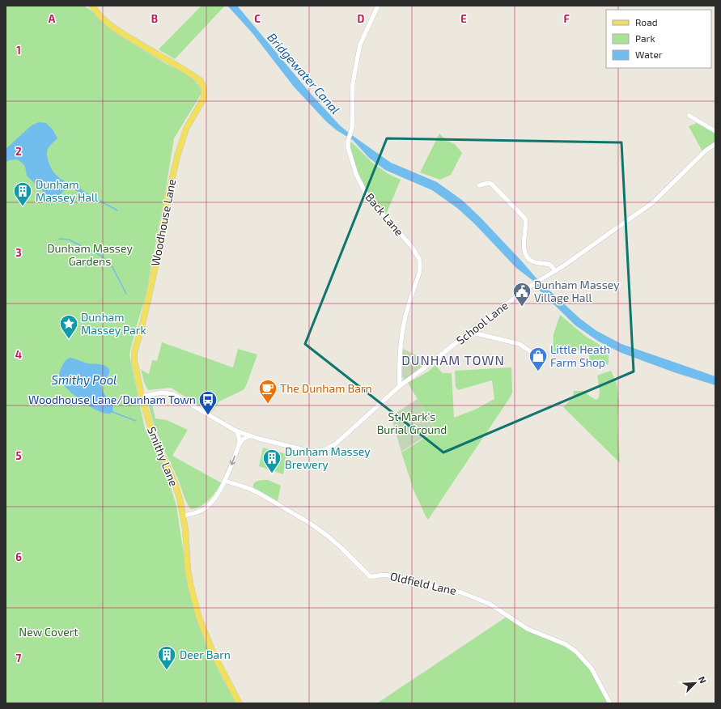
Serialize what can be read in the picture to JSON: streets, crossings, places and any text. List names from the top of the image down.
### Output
{
  "streets": {
    "main road": ["Woodhouse Lane", "Smithy Lane"],
    "street": ["Back Lane", "School Lane", "Oldfield Lane"]
  },
  "crossings": [
    ["Back Lane", "School Lane"],
    ["Woodhouse Lane", "Smithy Lane"]
  ],
  "districts": ["DUNHAM TOWN"],
  "water": ["Bridgewater Canal", "Smithy Pool"],
  "parks": ["Dunham Massey Gardens", "St Mark's Burial Ground", "New Covert"],
  "places": {
    "building": ["Dunham Massey Hall", "Dunham Massey Brewery", "Deer Barn"],
    "public building": ["Dunham Massey Village Hall"],
    "place": ["Dunham Massey Park"],
    "shop": ["Little Heath Farm Shop"],
    "cafe": ["The Dunham Barn"],
    "bus stop": ["Woodhouse Lane/Dunham Town"]
  },
  "legend": ["Road", "Park", "Water"],
  "north": "top right",
  "grid": {
    "columns": [
      "A",
      "B",
      "C",
      "D",
      "E",
      "F"
    ],
    "rows": [
      "1",
      "2",
      "3",
      "4",
      "5",
      "6",
      "7"
    ]
  }
}
